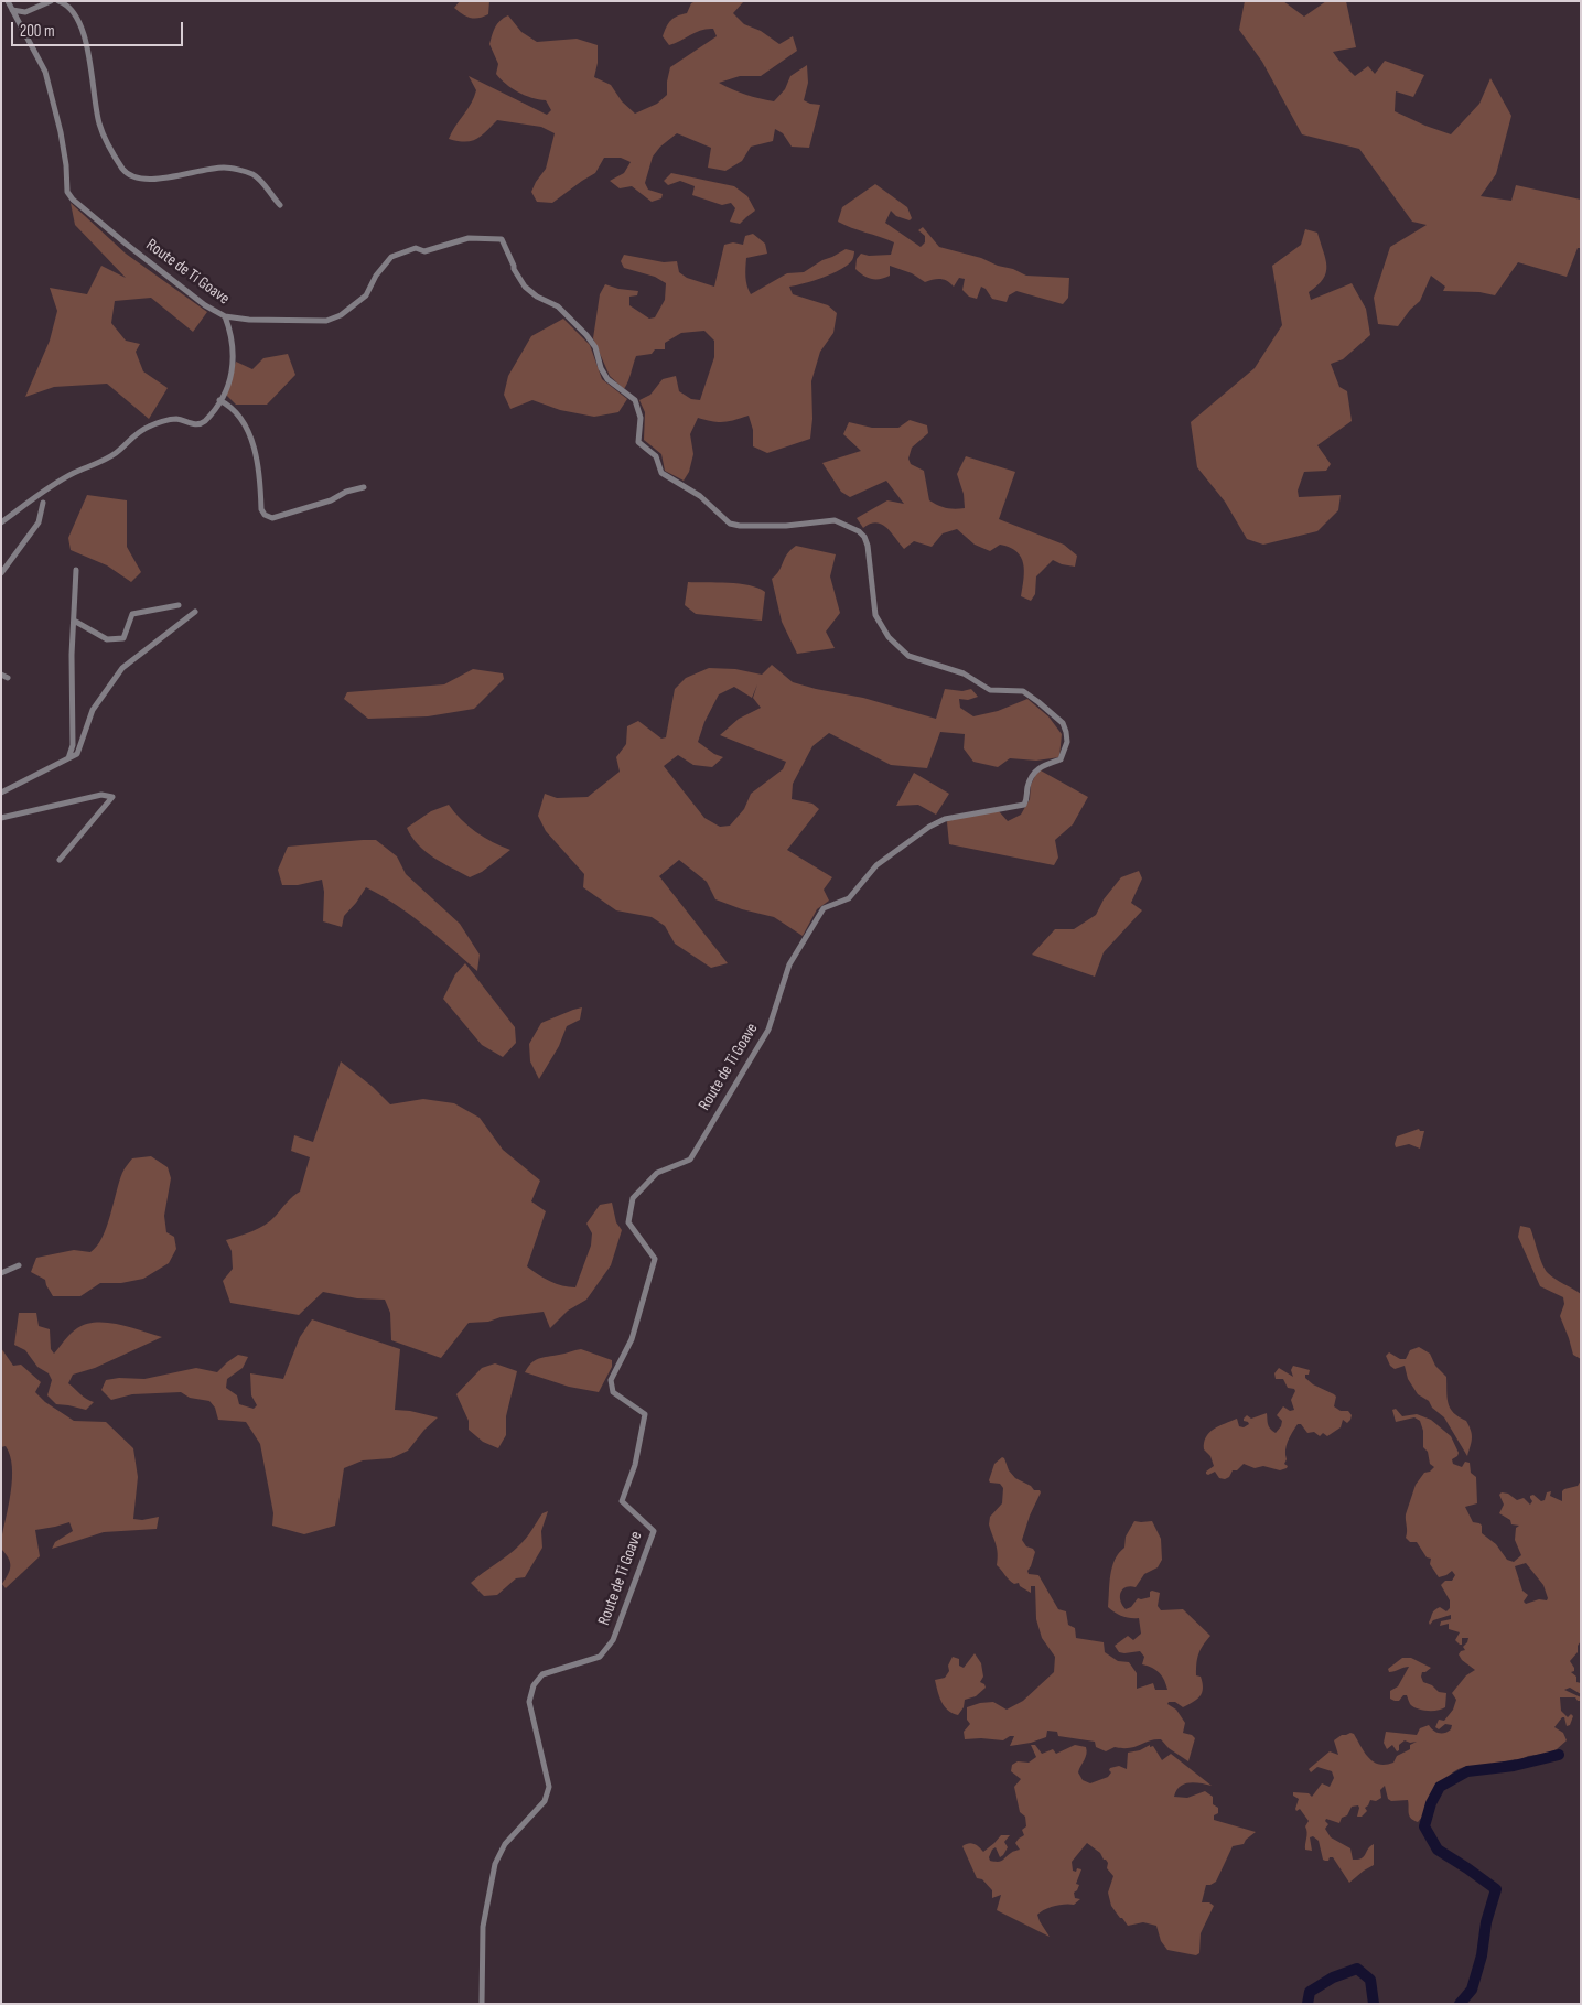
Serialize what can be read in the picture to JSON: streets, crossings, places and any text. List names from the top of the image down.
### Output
{
  "streets": {
    "street": ["Route de Ti Goave"]
  },
  "scale_bar": "200 m"
}
